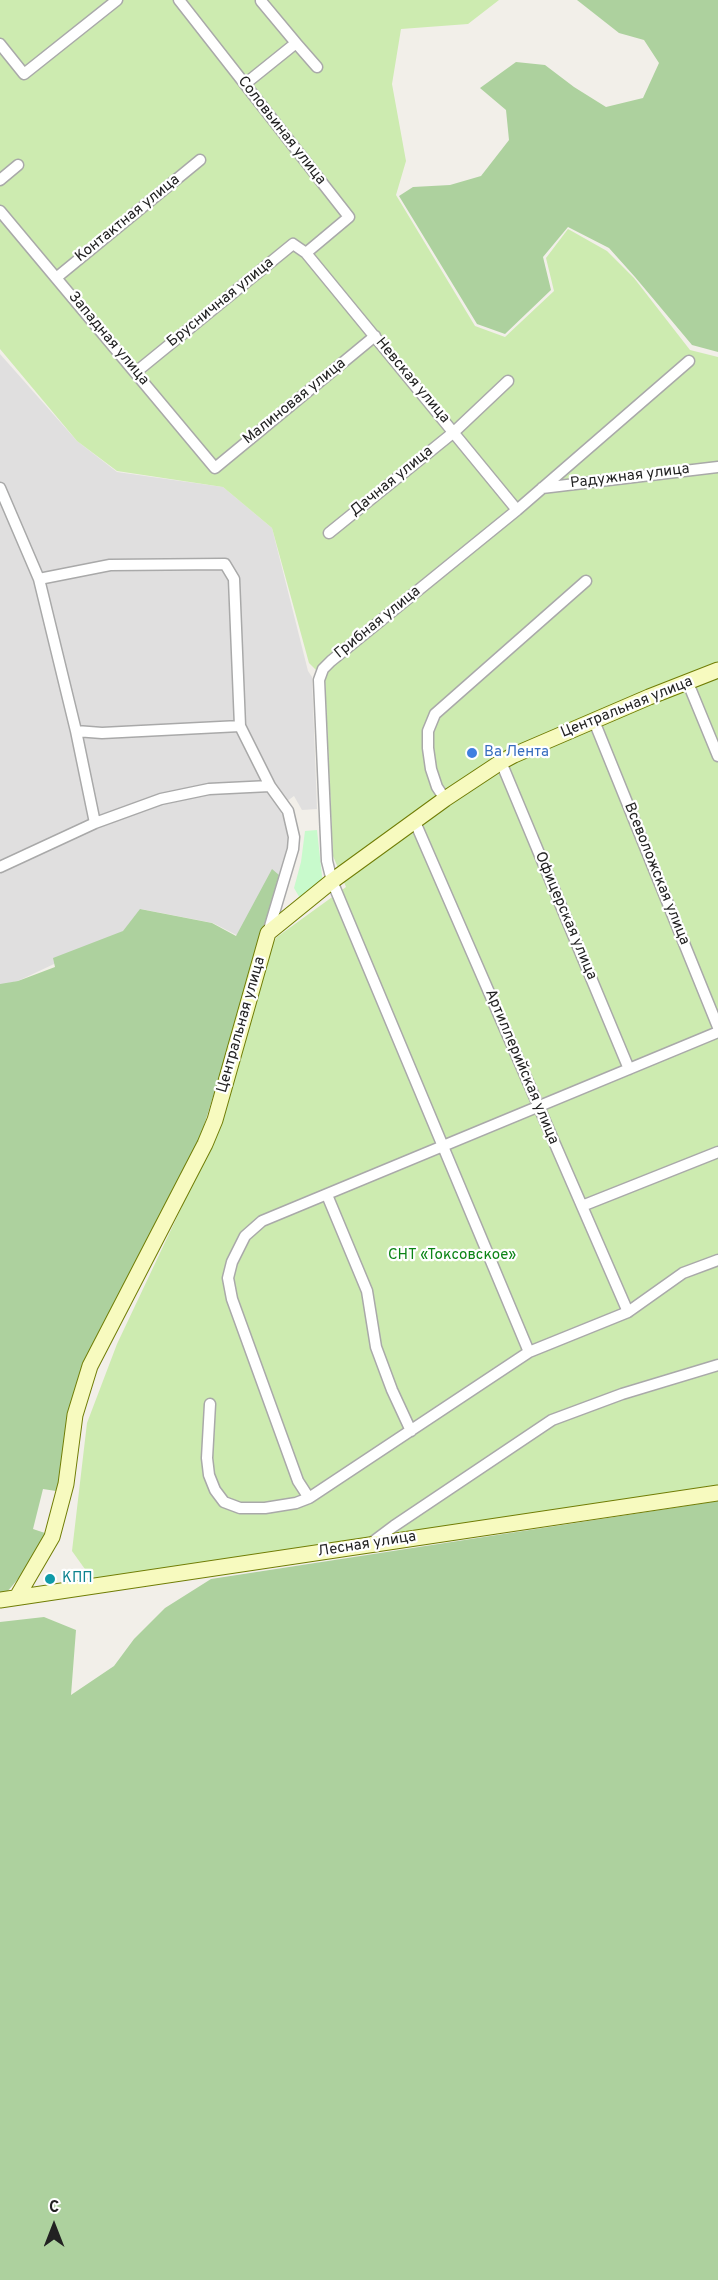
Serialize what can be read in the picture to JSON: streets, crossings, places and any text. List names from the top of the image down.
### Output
{
  "streets": {
    "street": [
      "Соловьиная улица",
      "Контактная улица",
      "Брусничная улица",
      "Западная улица",
      "Невская улица",
      "Малиновая улица",
      "Радужная улица",
      "Дачная улица",
      "Грибная улица",
      "Центральная улица",
      "Всеволожская улица",
      "Офицерская улица",
      "Артиллерийская улица",
      "Лесная улица"
    ]
  },
  "crossings": [
    ["Соловьиная улица", "Брусничная улица"],
    ["Соловьиная улица", "Невская улица"],
    ["Контактная улица", "Западная улица"],
    ["Брусничная улица", "Западная улица"],
    ["Брусничная улица", "Невская улица"],
    ["Западная улица", "Малиновая улица"],
    ["Невская улица", "Малиновая улица"],
    ["Невская улица", "Дачная улица"],
    ["Невская улица", "Грибная улица"],
    ["Радужная улица", "Грибная улица"],
    ["Грибная улица", "Центральная улица"],
    ["Центральная улица", "Всеволожская улица"],
    ["Центральная улица", "Офицерская улица"],
    ["Центральная улица", "Артиллерийская улица"],
    ["Центральная улица", "Лесная улица"]
  ],
  "parks": ["СНТ «Токсовское»"],
  "places": ["Ва Лента", "КПП"],
  "north": "top"
}
